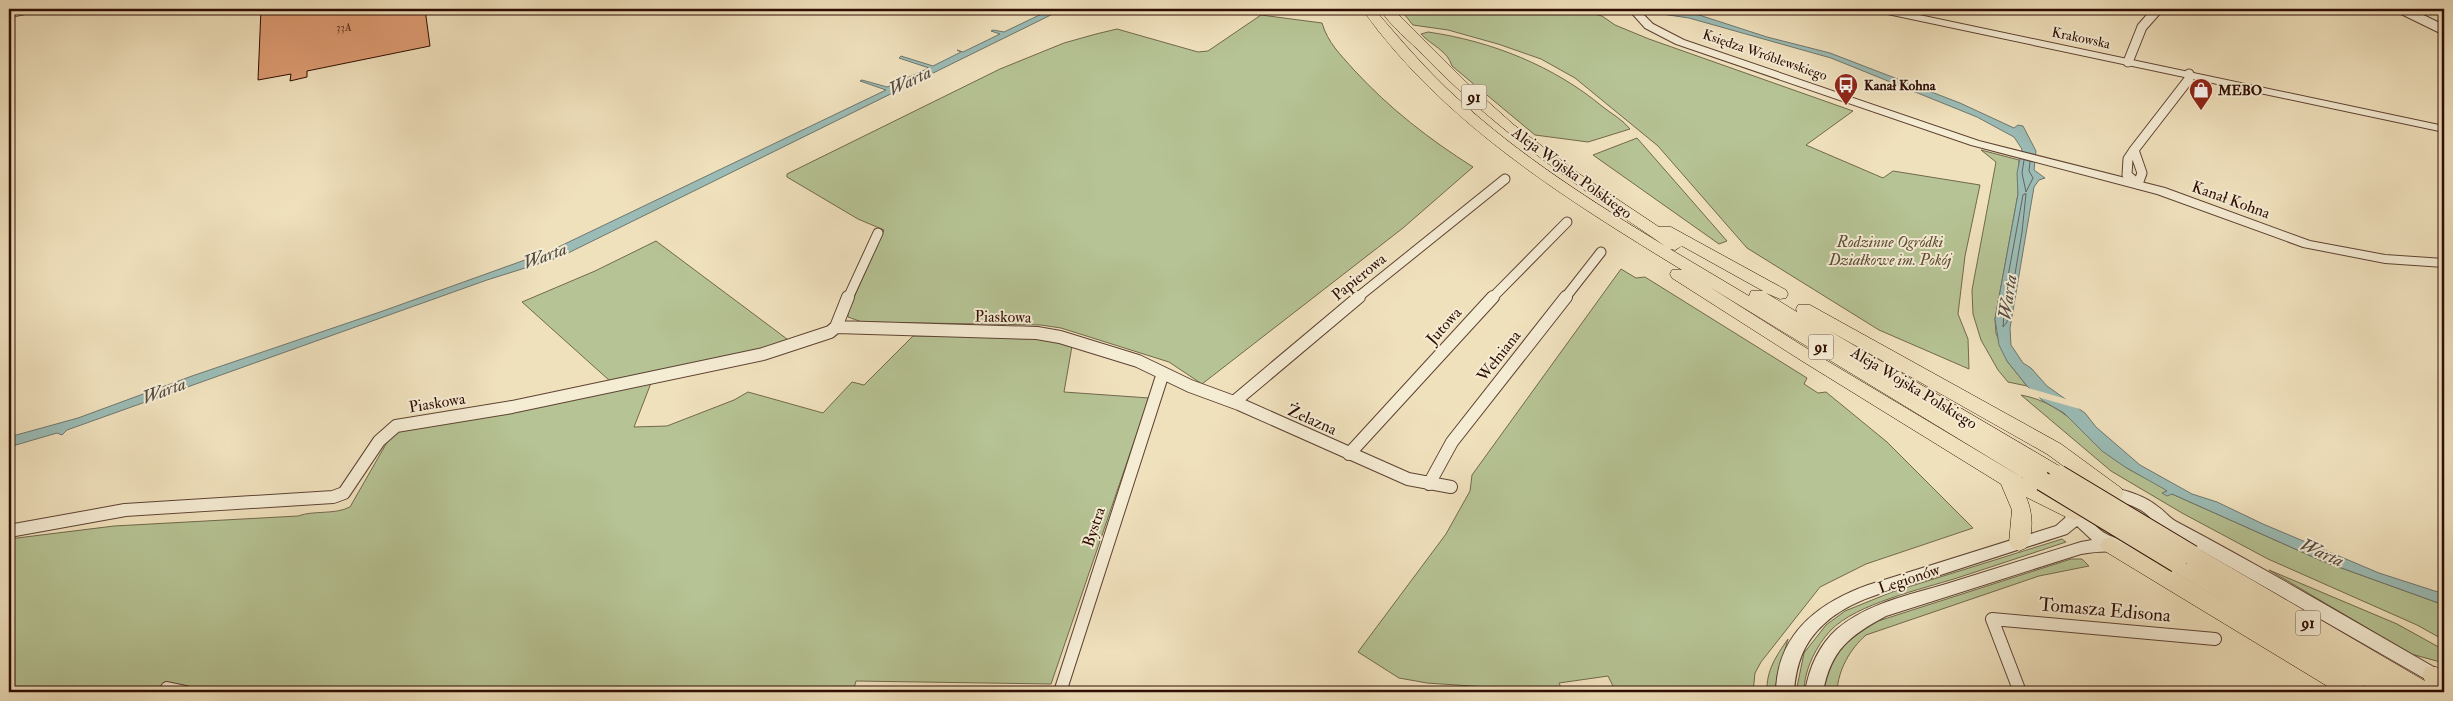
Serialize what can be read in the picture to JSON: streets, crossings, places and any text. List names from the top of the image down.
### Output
{
  "streets": {
    "main road": ["91", "Aleja Wojska Polskiego"],
    "street": [
      "Krakowska",
      "Księdza Wróblewskiego",
      "Kanał Kohna",
      "Papierowa",
      "Piaskowa",
      "Jutowa",
      "Wełniana",
      "Żelazna",
      "Bystra",
      "Legionów",
      "Tomasza Edisona"
    ]
  },
  "crossings": [
    ["Księdza Wróblewskiego", "Kanał Kohna"],
    ["Papierowa", "Żelazna"],
    ["Piaskowa", "Żelazna"],
    ["Piaskowa", "Bystra"],
    ["Jutowa", "Żelazna"],
    ["Wełniana", "Żelazna"],
    ["Żelazna", "Bystra"]
  ],
  "water": ["Warta"],
  "parks": ["Rodzinne Ogródki Działkowe im. Pokój"],
  "places": {
    "bus stop": ["Kanał Kohna"],
    "shop": ["MEBO"]
  },
  "house_numbers": ["33A"]
}
